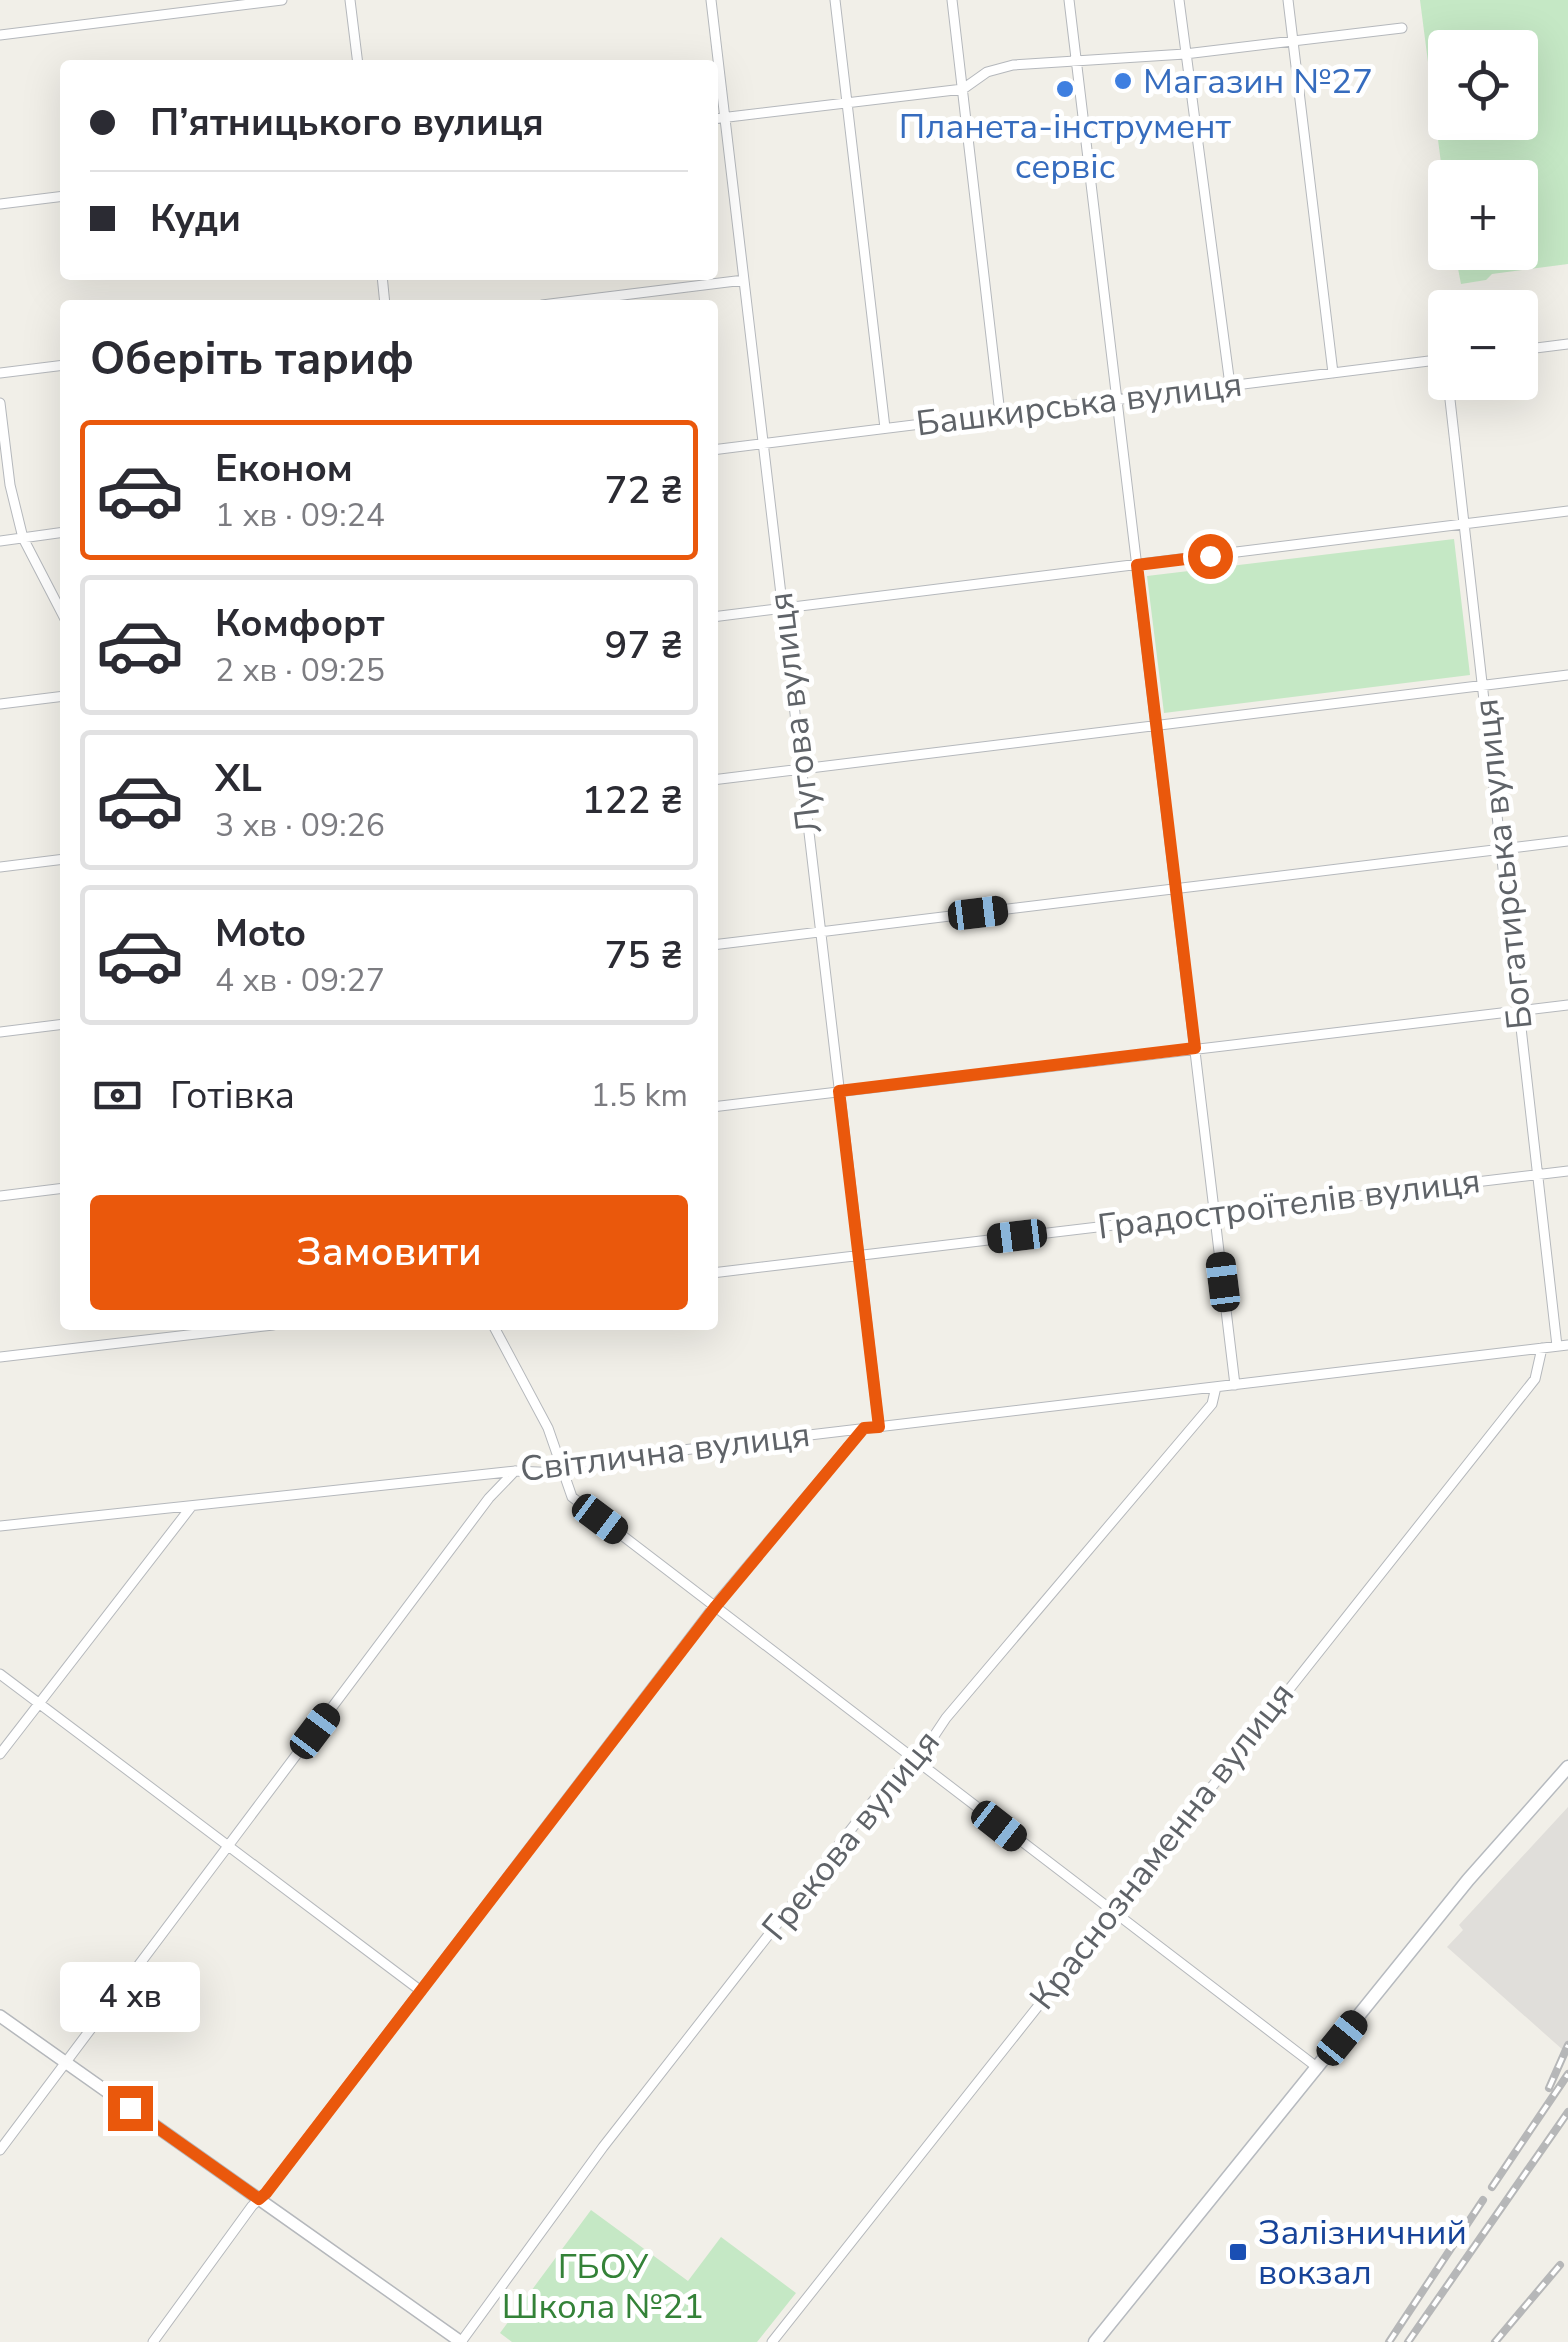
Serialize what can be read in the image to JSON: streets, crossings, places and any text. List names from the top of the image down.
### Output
{
  "streets": {
    "street": [
      "Башкирська вулиця",
      "Лугова вулиця",
      "Богатирська вулиця",
      "Градостроїтелiв вулиця",
      "Світлична вулиця",
      "Грекова вулиця",
      "Краснознаменна вулиця"
    ]
  },
  "crossings": [
    ["Башкирська вулиця", "Лугова вулиця"],
    ["Лугова вулиця", "Градостроїтелiв вулиця"],
    ["Лугова вулиця", "Світлична вулиця"],
    ["Богатирська вулиця", "Градостроїтелiв вулиця"],
    ["Богатирська вулиця", "Світлична вулиця"],
    ["Світлична вулиця", "Грекова вулиця"],
    ["Світлична вулиця", "Краснознаменна вулиця"]
  ],
  "parks": ["ГБОУ Школа №21"],
  "places": {
    "other": ["Магазин №27", "Планета-інструмент сервіс"],
    "transit": ["Залізничний вокзал"]
  },
  "page": {
    "map_buttons": ["+", "−"],
    "banner": ["П’ятницького вулиця", "Куди"],
    "heading": "Оберіть тариф",
    "list": [
      {
        "name": "Економ",
        "note": "1 хв · 09:24",
        "value": "72 ₴"
      },
      {
        "name": "Комфорт",
        "note": "2 хв · 09:25",
        "value": "97 ₴"
      },
      {
        "name": "XL",
        "note": "3 хв · 09:26",
        "value": "122 ₴"
      },
      {
        "name": "Moto",
        "note": "4 хв · 09:27",
        "value": "75 ₴"
      }
    ],
    "pay": ["Готівка", "1.5 km"],
    "buttons": "Замовити",
    "bubble": "4 хв"
  }
}
